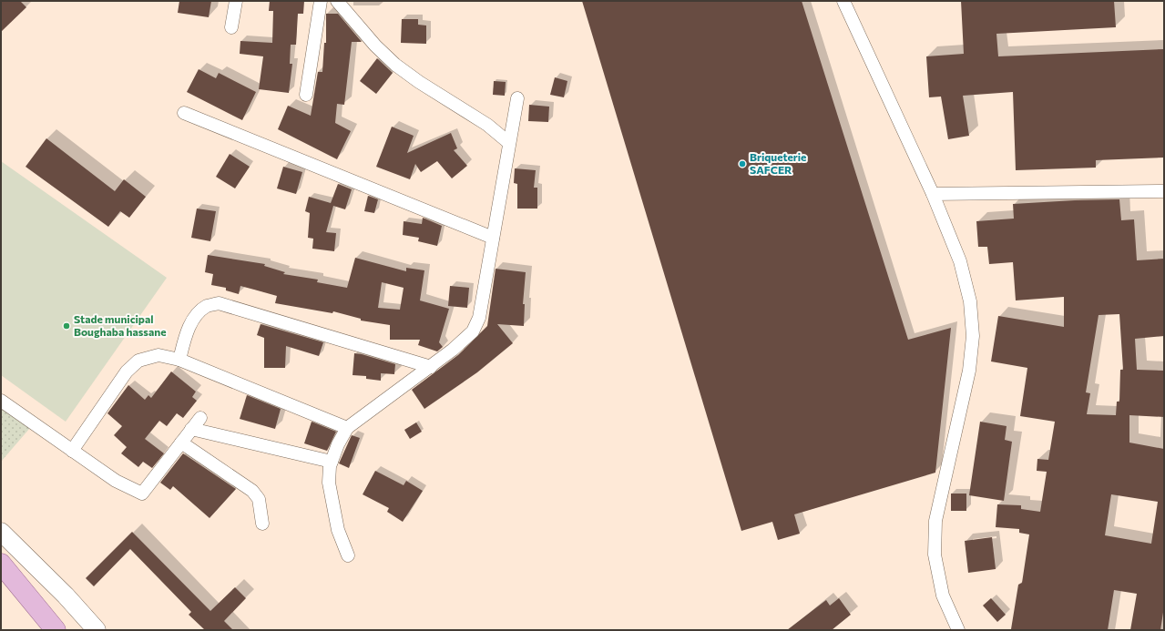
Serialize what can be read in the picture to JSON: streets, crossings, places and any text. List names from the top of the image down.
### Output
{
  "places": ["Briqueterie SAFCER", "Stade municipal Boughaba hassane"]
}
